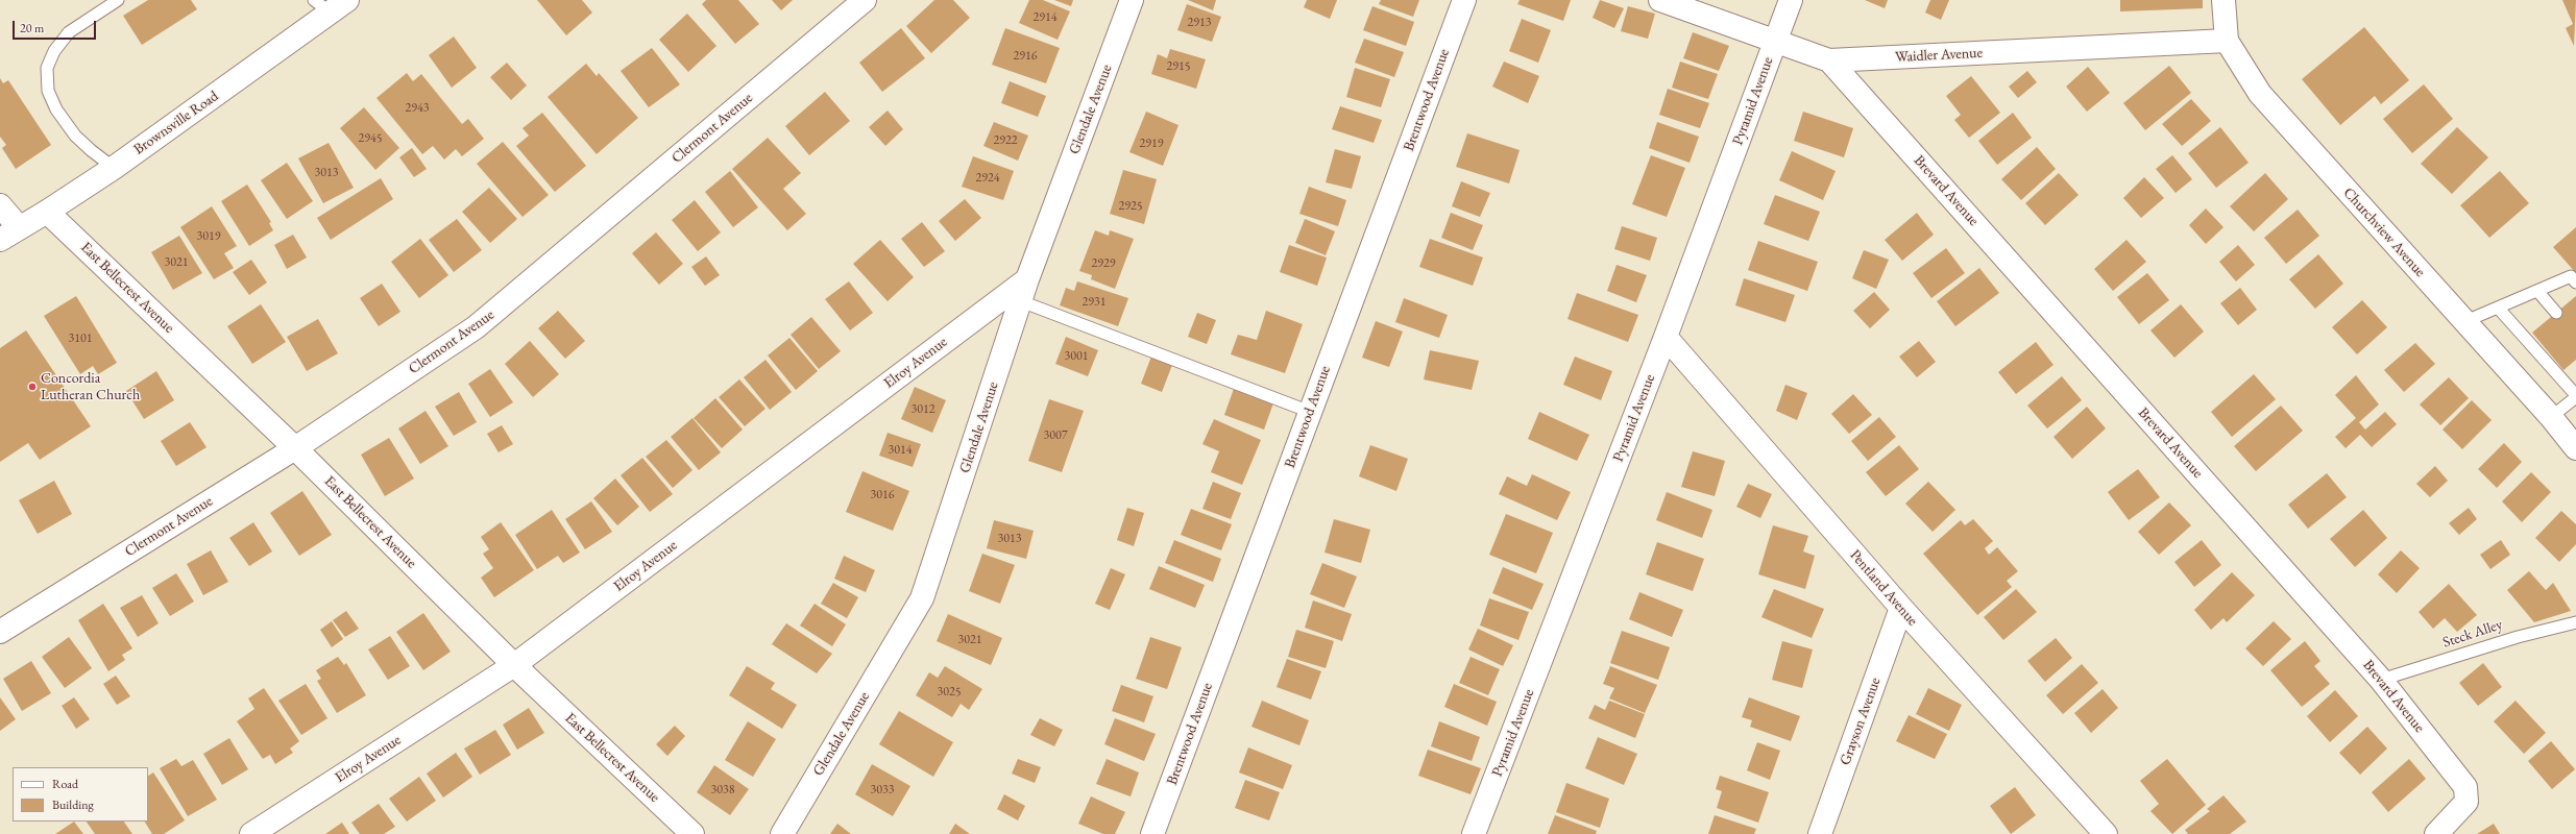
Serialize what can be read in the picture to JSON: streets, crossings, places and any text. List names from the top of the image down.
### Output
{
  "streets": {
    "street": [
      "Waidler Avenue",
      "Brentwood Avenue",
      "Pyramid Avenue",
      "Glendale Avenue",
      "Brownsville Road",
      "Clermont Avenue",
      "Brevard Avenue",
      "Churchview Avenue",
      "East Bellecrest Avenue",
      "Elroy Avenue",
      "Pentland Avenue",
      "Grayson Avenue"
    ],
    "lane": ["Steck Alley"]
  },
  "crossings": [
    ["Waidler Avenue", "Pyramid Avenue"],
    ["Waidler Avenue", "Brevard Avenue"],
    ["Waidler Avenue", "Churchview Avenue"],
    ["Pyramid Avenue", "Pentland Avenue"],
    ["Glendale Avenue", "Elroy Avenue"],
    ["Brownsville Road", "East Bellecrest Avenue"],
    ["Clermont Avenue", "East Bellecrest Avenue"],
    ["Brevard Avenue", "Steck Alley"],
    ["East Bellecrest Avenue", "Elroy Avenue"],
    ["Pentland Avenue", "Grayson Avenue"]
  ],
  "places": ["Concordia Lutheran Church"],
  "house_numbers": [
    "2914",
    "2913",
    "2916",
    "2915",
    "2943",
    "2945",
    "2922",
    "2919",
    "3013",
    "2924",
    "2925",
    "3019",
    "3021",
    "2929",
    "2931",
    "3101",
    "3001",
    "3012",
    "3007",
    "3014",
    "3016",
    "3013",
    "3021",
    "3025",
    "3038",
    "3033"
  ],
  "legend": ["Road", "Building"],
  "scale_bar": "20 m"
}
